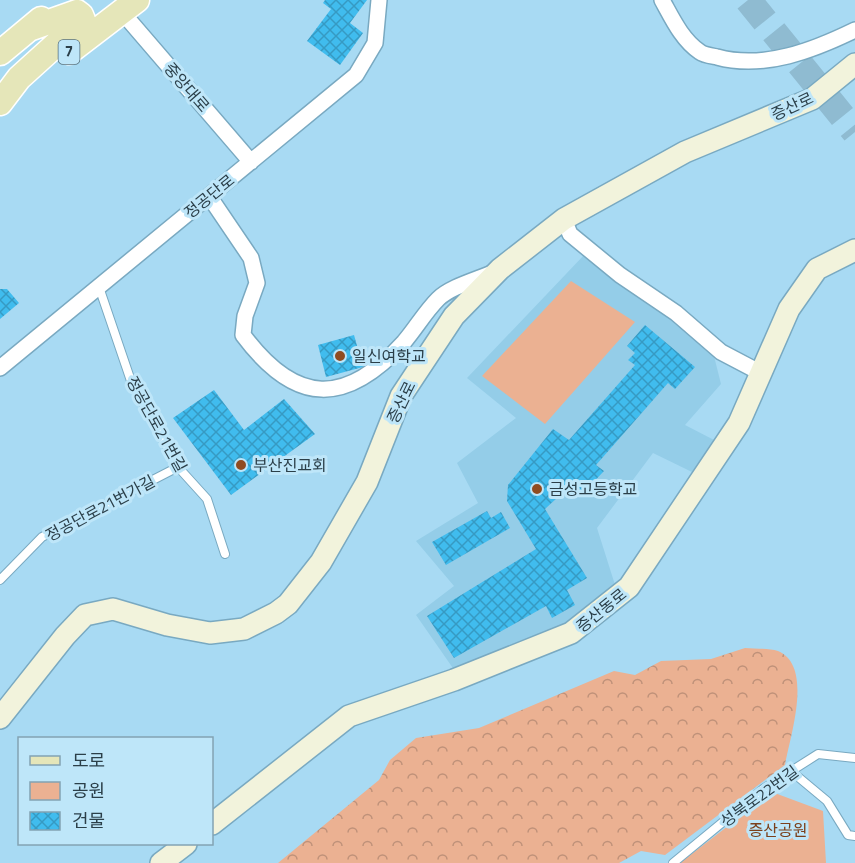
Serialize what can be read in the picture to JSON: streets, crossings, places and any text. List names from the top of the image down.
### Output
{
  "streets": {
    "main road": [
      "7",
      "중앙대로",
      "증산로",
      "증산동로"
    ],
    "street": ["정공단로"],
    "lane": ["정공단로21번길", "정공단로21번가길", "성북로22번길"]
  },
  "crossings": [
    ["중앙대로", "정공단로"],
    ["정공단로", "정공단로21번길"],
    ["정공단로21번길", "정공단로21번가길"]
  ],
  "parks": ["증산공원"],
  "places": ["일신여학교", "부산진교회", "금성고등학교"],
  "legend": ["도로", "공원", "건물"]
}
